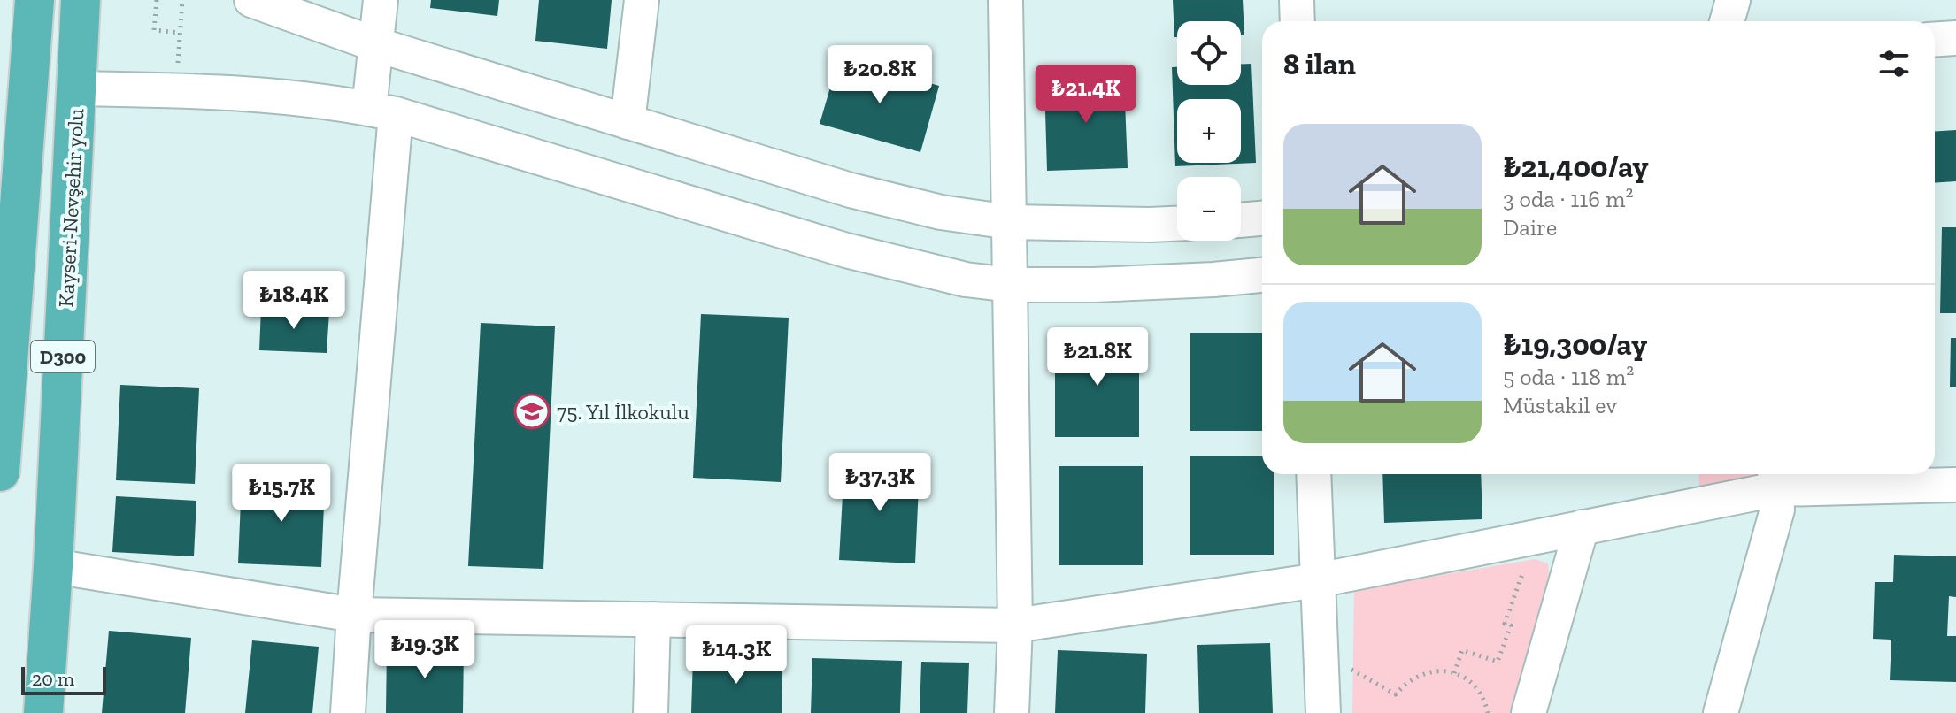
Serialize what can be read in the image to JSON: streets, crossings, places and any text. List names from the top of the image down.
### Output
{
  "streets": {
    "highway": ["Kayseri-Nevşehir yolu", "D300"]
  },
  "places": {
    "school or university": ["75. Yıl İlkokulu"]
  },
  "scale_bar": "20 m",
  "page": {
    "map_buttons": ["+", "−"],
    "heading": "8 ilan",
    "price": [
      "₺20.8K",
      "₺21.4K",
      "₺18.4K",
      "₺21.8K",
      "₺37.3K",
      "₺15.7K",
      "₺19.3K",
      "₺14.3K"
    ],
    "list": [
      {
        "name": "₺21,400/ay",
        "note": "3 oda · 116 m² · Daire"
      },
      {
        "name": "₺19,300/ay",
        "note": "5 oda · 118 m² · Müstakil ev"
      }
    ],
    "scale": "20 m"
  }
}
